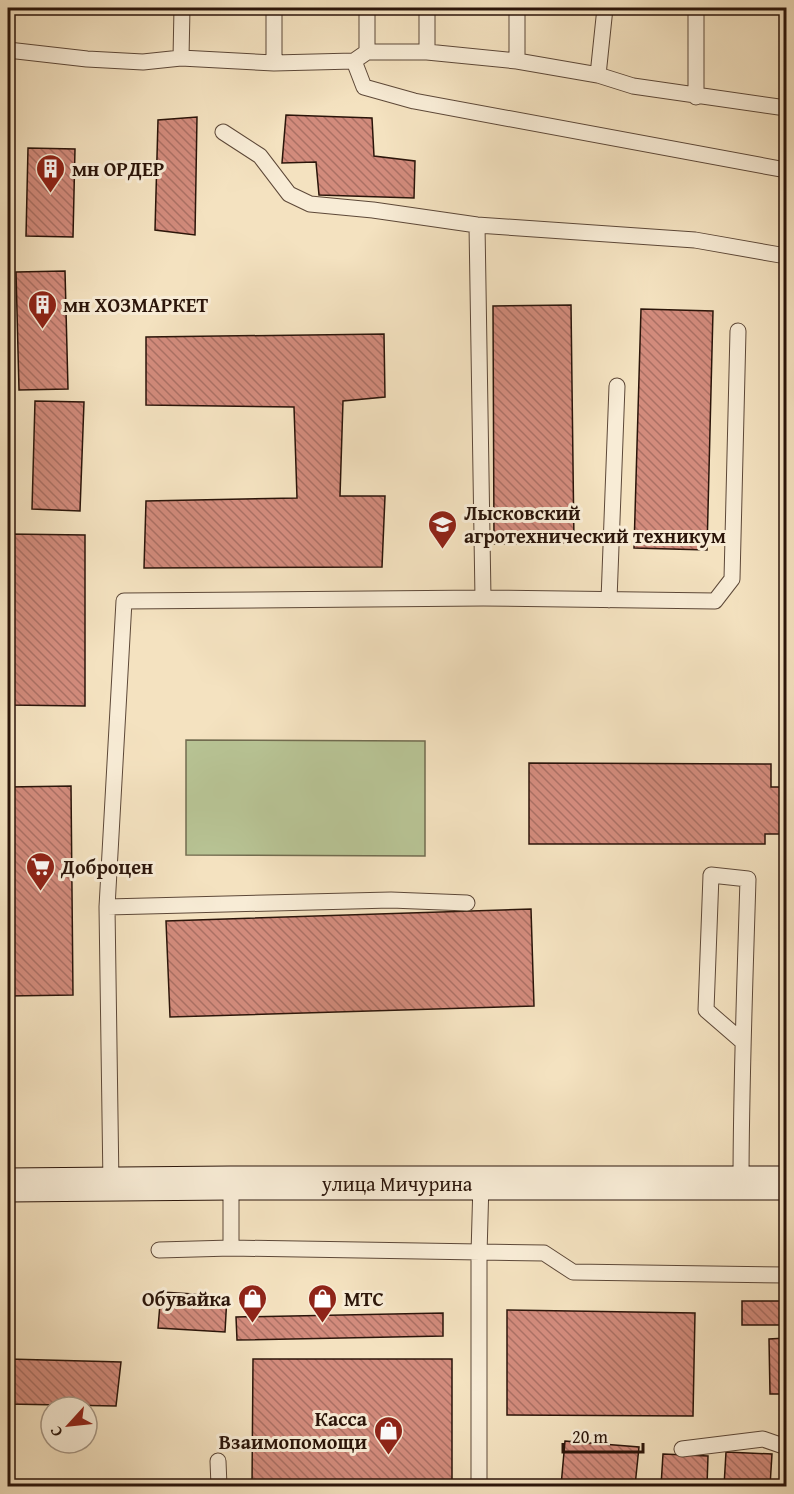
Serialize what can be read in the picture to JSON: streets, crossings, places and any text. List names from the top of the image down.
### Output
{
  "streets": {
    "main road": ["улица Мичурина"]
  },
  "places": {
    "building": ["мн ОРДЕР", "мн ХОЗМАРКЕТ"],
    "school or university": ["Лысковский агротехнический техникум"],
    "supermarket": ["Доброцен"],
    "shop": ["Обувайка", "МТС", "Касса Взаимопомощи"]
  },
  "scale_bar": "20 m",
  "north": "bottom left"
}
